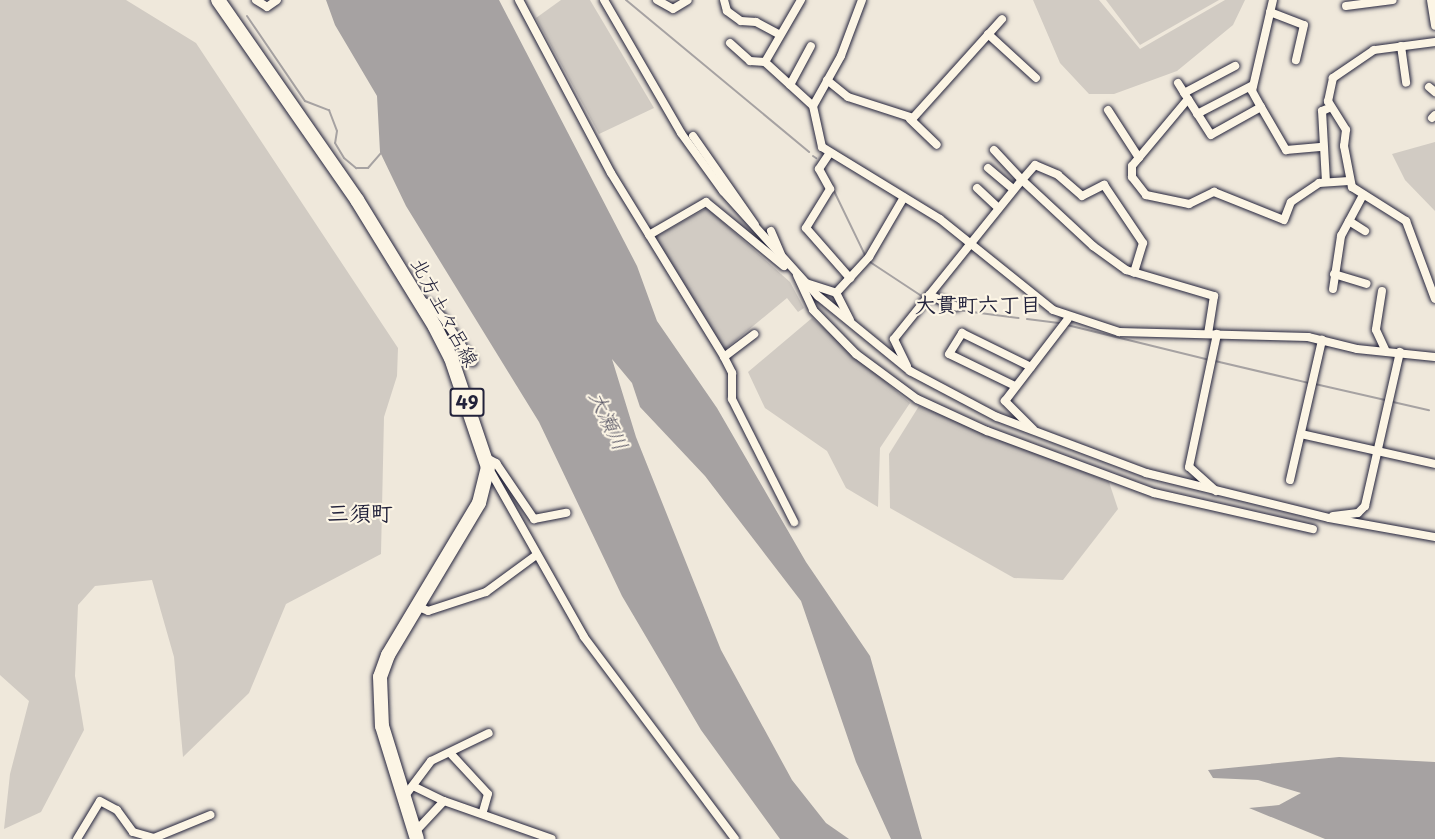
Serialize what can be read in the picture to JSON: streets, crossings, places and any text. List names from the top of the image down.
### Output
{
  "streets": {
    "main road": ["北方土々呂線", "49"]
  },
  "districts": ["大貫町六丁目", "三須町"],
  "water": ["大瀬川"]
}
